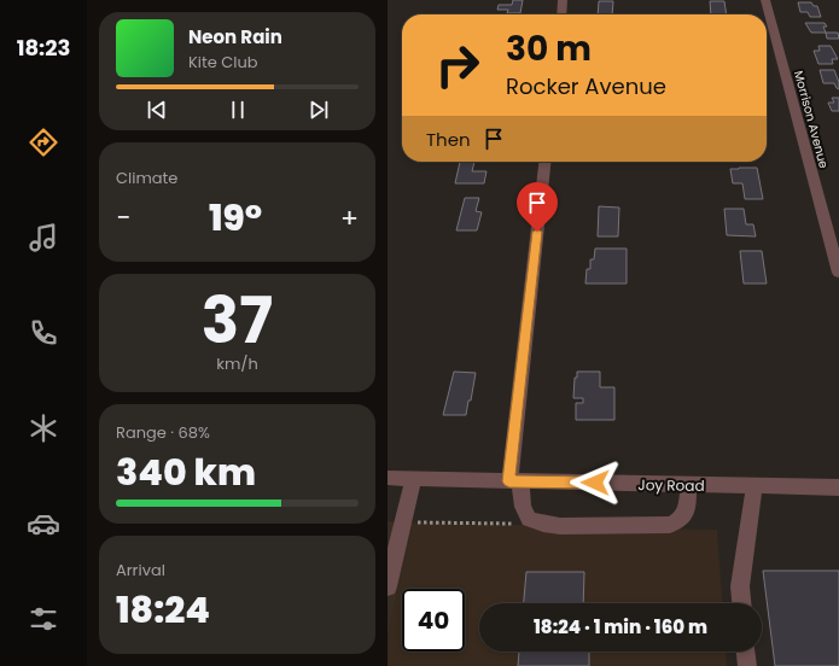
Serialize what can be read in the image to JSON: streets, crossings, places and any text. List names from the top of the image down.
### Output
{
  "streets": {
    "street": ["Morrison Avenue", "Joy Road"]
  },
  "page": {
    "tabs": "18:23",
    "turn": ["30 m", "Rocker Avenue"],
    "song": ["Neon Rain", "Kite Club"],
    "then": "Then",
    "tile": [
      "Climate",
      ["37", "km/h"],
      ["Range · 68%", "340 km"],
      ["Arrival", "18:24"]
    ],
    "heat": ["−", "19°", "+"],
    "limit": "40",
    "trip": "18:24 · 1 min · 160 m"
  }
}
